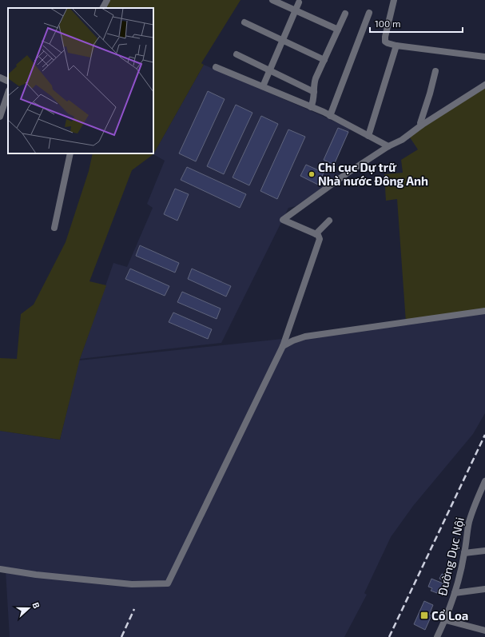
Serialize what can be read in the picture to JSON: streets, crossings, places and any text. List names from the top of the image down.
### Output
{
  "streets": {
    "street": ["Đường Dục Nội"]
  },
  "places": {
    "other": ["Chi cục Dự trữ Nhà nước Đông Anh"],
    "transit": ["Cổ Loa"]
  },
  "scale_bar": "100 m",
  "north": "right"
}
